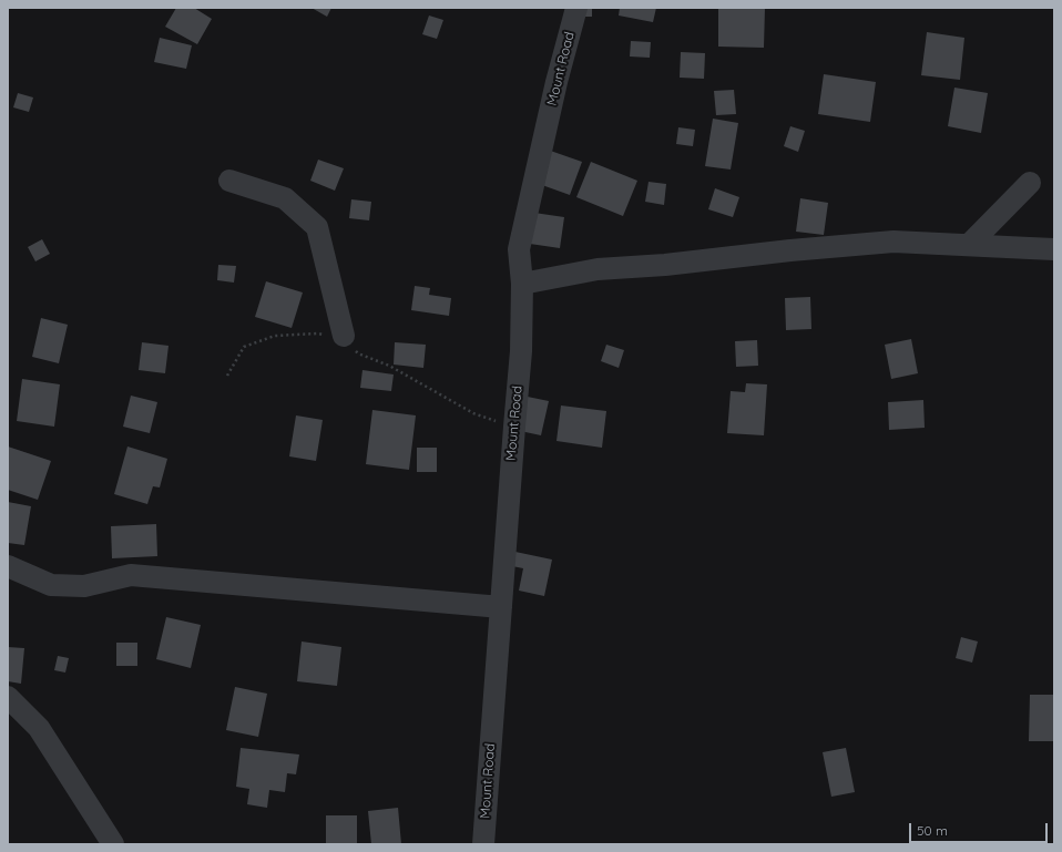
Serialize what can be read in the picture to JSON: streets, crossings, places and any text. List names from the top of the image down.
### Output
{
  "streets": {
    "street": ["Mount Road"]
  },
  "scale_bar": "50 m"
}
